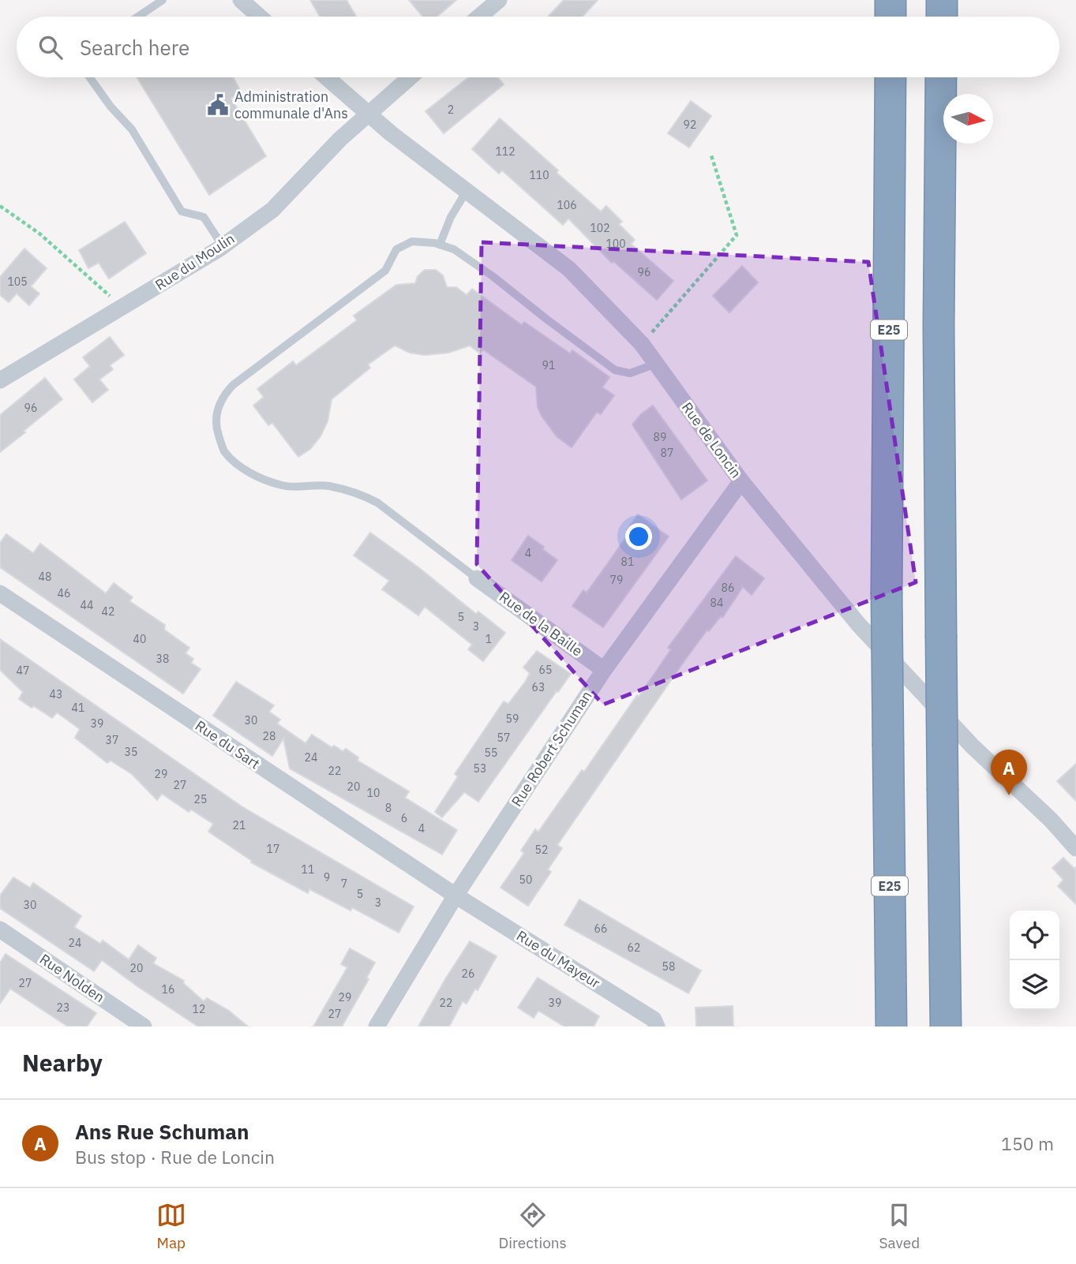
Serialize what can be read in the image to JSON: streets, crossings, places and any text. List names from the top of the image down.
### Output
{
  "streets": {
    "highway": ["E25"],
    "street": [
      "Rue du Moulin",
      "Rue de Loncin",
      "Rue de la Baille",
      "Rue du Sart",
      "Rue Robert Schuman",
      "Rue du Mayeur",
      "Rue Nolden"
    ]
  },
  "crossings": [
    ["Rue du Moulin", "Rue de Loncin"],
    ["Rue de Loncin", "Rue Robert Schuman"],
    ["Rue de la Baille", "Rue Robert Schuman"],
    ["Rue du Sart", "Rue Robert Schuman"],
    ["Rue du Sart", "Rue du Mayeur"],
    ["Rue Robert Schuman", "Rue du Mayeur"]
  ],
  "places": {
    "public building": ["Administration communale d'Ans"]
  },
  "house_numbers": [
    "2",
    "92",
    "112",
    "110",
    "106",
    "102",
    "100",
    "96",
    "105",
    "91",
    "96",
    "89",
    "87",
    "4",
    "81",
    "48",
    "79",
    "86",
    "46",
    "84",
    "44",
    "42",
    "5",
    "3",
    "40",
    "1",
    "38",
    "65",
    "47",
    "63",
    "43",
    "41",
    "59",
    "30",
    "39",
    "28",
    "57",
    "37",
    "35",
    "55",
    "24",
    "53",
    "22",
    "29",
    "27",
    "20",
    "10",
    "25",
    "8",
    "6",
    "21",
    "4",
    "17",
    "52",
    "11",
    "9",
    "50",
    "7",
    "5",
    "3",
    "30",
    "66",
    "24",
    "62",
    "58",
    "20",
    "26",
    "27",
    "16",
    "29",
    "22",
    "39",
    "23",
    "12",
    "27"
  ],
  "north": "right",
  "page": {
    "search": "Search here",
    "pins": "A",
    "heading": "Nearby",
    "list": [
      {
        "mark": "A",
        "name": "Ans Rue Schuman",
        "note": "Bus stop · Rue de Loncin",
        "value": "150 m"
      }
    ],
    "nav": ["Map", "Directions", "Saved"]
  }
}
